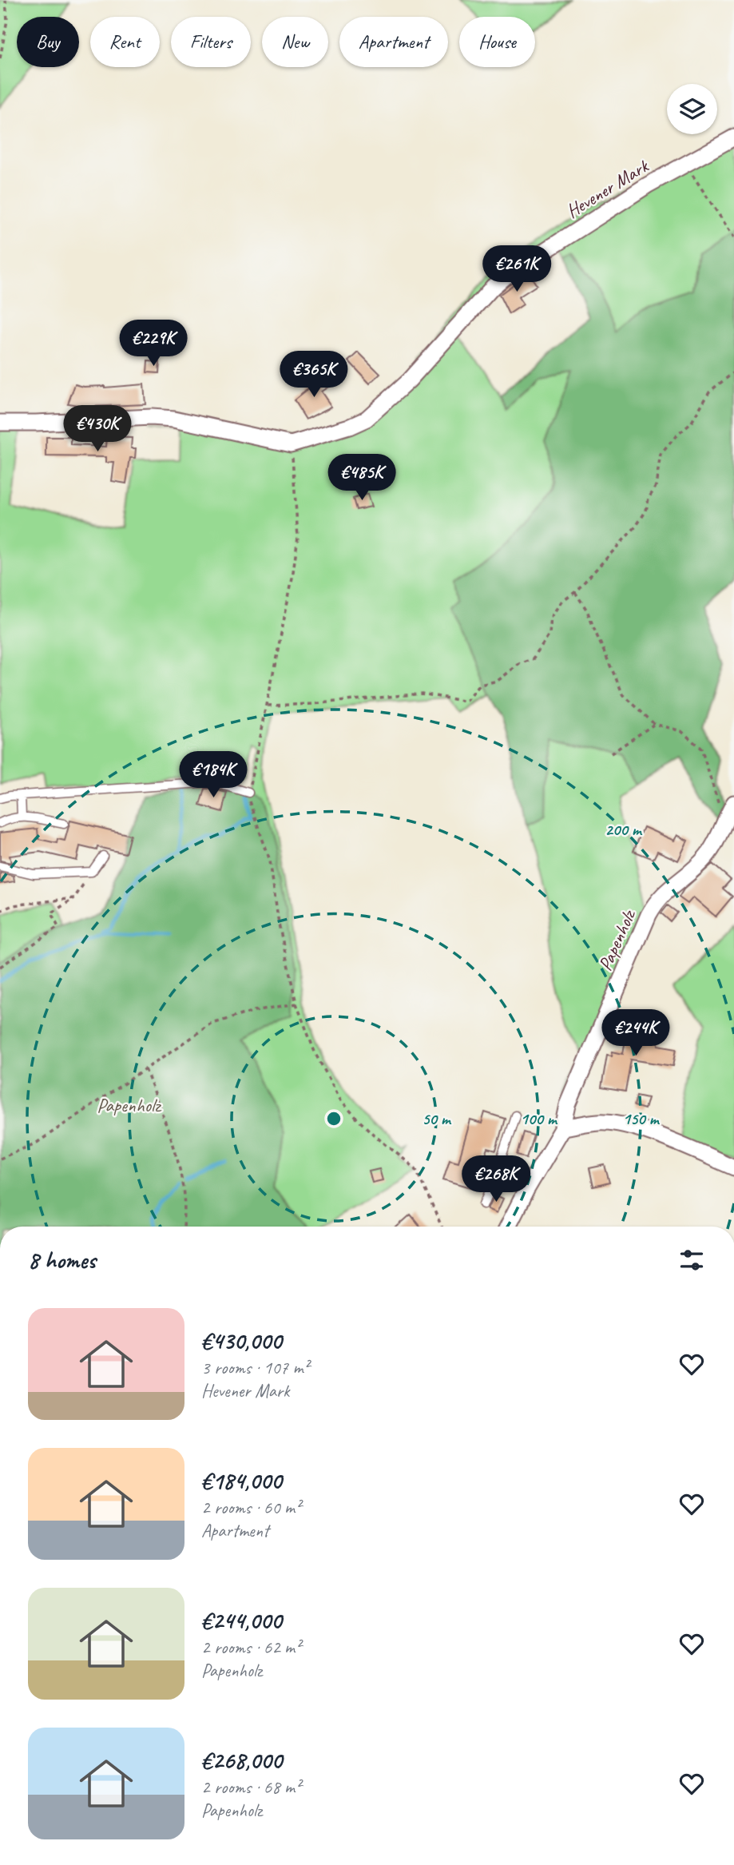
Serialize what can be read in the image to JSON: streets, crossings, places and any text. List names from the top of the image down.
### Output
{
  "streets": {
    "street": ["Hevener Mark", "Papenholz"]
  },
  "parks": ["Papenholz"],
  "page": {
    "chip": [
      "Buy",
      "Rent",
      "Filters",
      "New",
      "Apartment",
      "House"
    ],
    "price": [
      "€261K",
      "€229K",
      "€365K",
      "€430K",
      "€485K",
      "€184K",
      "€244K",
      "€268K"
    ],
    "heading": "8 homes",
    "list": [
      {
        "name": "€430,000",
        "note": "3 rooms · 107 m² · Hevener Mark"
      },
      {
        "name": "€184,000",
        "note": "2 rooms · 60 m² · Apartment"
      },
      {
        "name": "€244,000",
        "note": "2 rooms · 62 m² · Papenholz"
      },
      {
        "name": "€268,000",
        "note": "2 rooms · 68 m² · Papenholz"
      }
    ]
  },
  "rings": [
    "200 m",
    "50 m",
    "100 m",
    "150 m"
  ]
}
